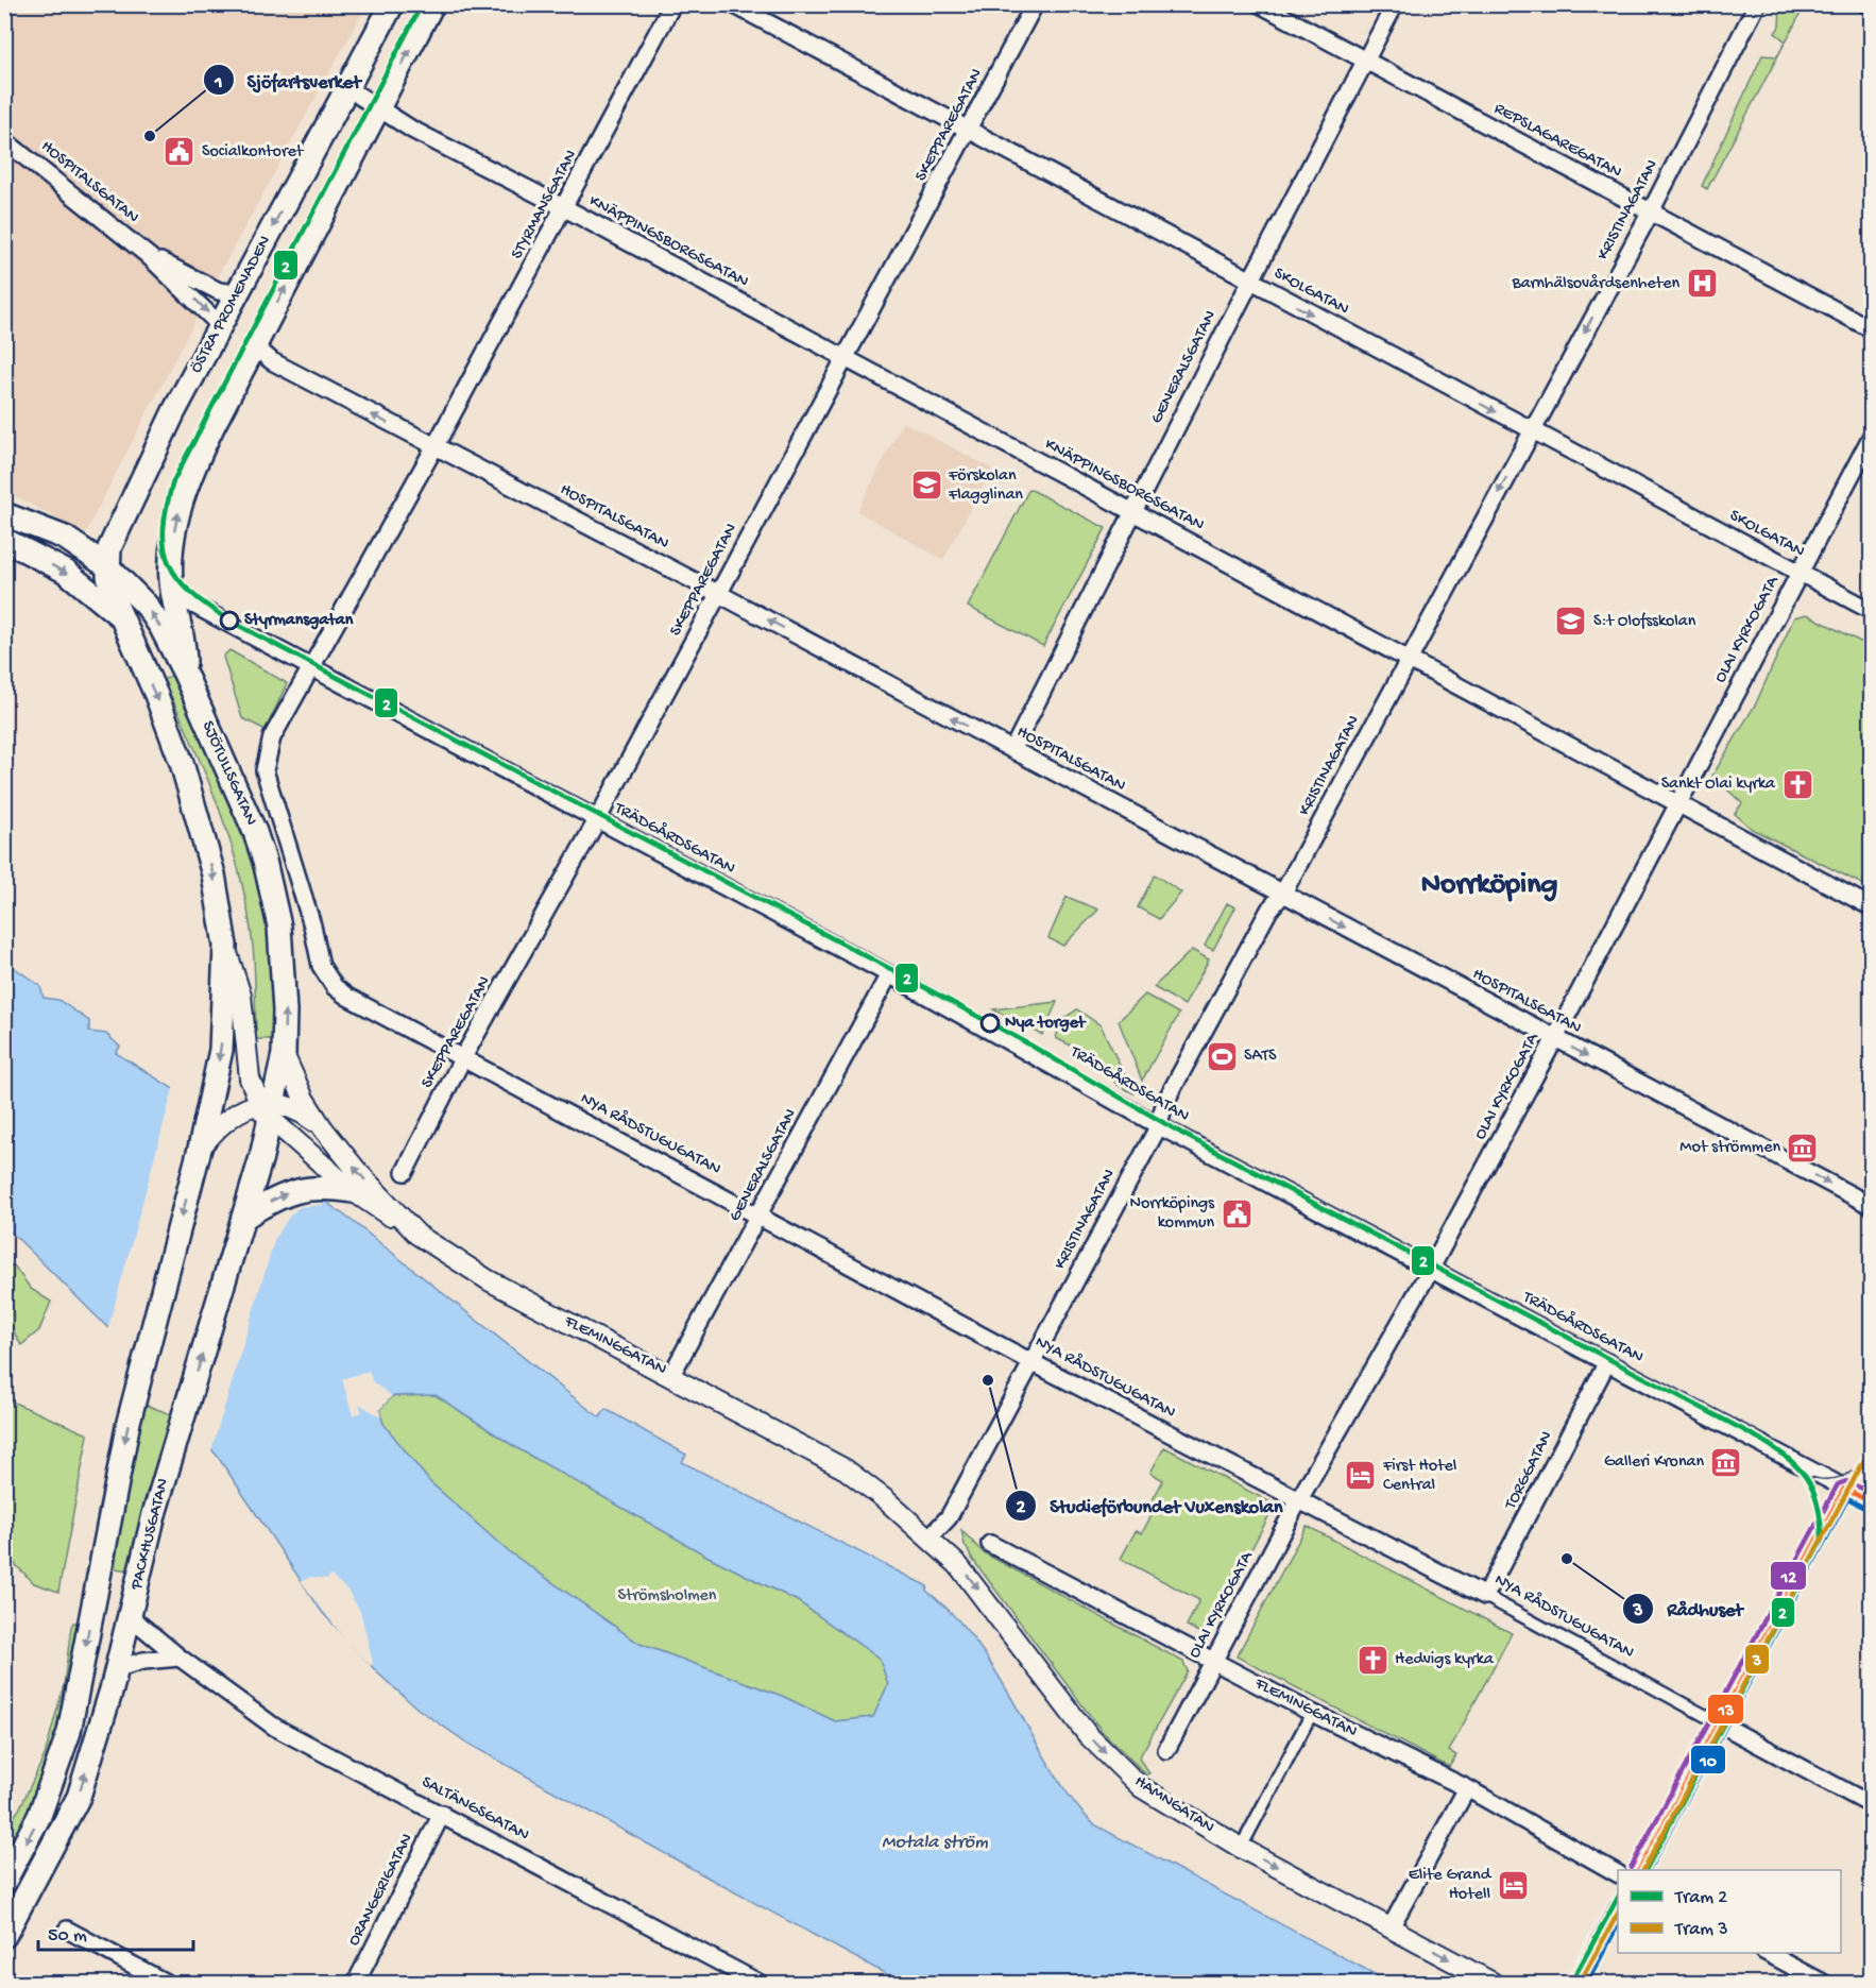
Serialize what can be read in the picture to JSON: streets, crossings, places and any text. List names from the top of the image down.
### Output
{
  "streets": {
    "main road": ["ÖSTRA PROMENADEN", "SJÖTULLSGATAN", "PACKHUSGATAN"],
    "street": [
      "SKEPPAREGATAN",
      "REPSLAGAREGATAN",
      "HOSPITALSGATAN",
      "STYRMANSGATAN",
      "KRISTINAGATAN",
      "KNÄPPINGSBORGSGATAN",
      "SKOLGATAN",
      "GENERALSGATAN",
      "OLAI KYRKOGATA",
      "TRÄDGÅRDSGATAN",
      "NYA RÅDSTUGUGATAN",
      "FLEMINGGATAN",
      "TORGGATAN",
      "HAMNGATAN",
      "SALTÄNGSGATAN",
      "ORANGERIGATAN"
    ]
  },
  "crossings": [
    ["SKEPPAREGATAN", "HOSPITALSGATAN"],
    ["SKEPPAREGATAN", "KNÄPPINGSBORGSGATAN"],
    ["SKEPPAREGATAN", "SKOLGATAN"],
    ["SKEPPAREGATAN", "TRÄDGÅRDSGATAN"],
    ["SKEPPAREGATAN", "NYA RÅDSTUGUGATAN"],
    ["REPSLAGAREGATAN", "KRISTINAGATAN"],
    ["REPSLAGAREGATAN", "GENERALSGATAN"],
    ["HOSPITALSGATAN", "STYRMANSGATAN"],
    ["HOSPITALSGATAN", "KRISTINAGATAN"],
    ["HOSPITALSGATAN", "ÖSTRA PROMENADEN"],
    ["HOSPITALSGATAN", "GENERALSGATAN"],
    ["HOSPITALSGATAN", "OLAI KYRKOGATA"],
    ["STYRMANSGATAN", "KNÄPPINGSBORGSGATAN"],
    ["STYRMANSGATAN", "TRÄDGÅRDSGATAN"],
    ["STYRMANSGATAN", "NYA RÅDSTUGUGATAN"],
    ["KRISTINAGATAN", "KNÄPPINGSBORGSGATAN"],
    ["KRISTINAGATAN", "SKOLGATAN"],
    ["KRISTINAGATAN", "TRÄDGÅRDSGATAN"],
    ["KRISTINAGATAN", "NYA RÅDSTUGUGATAN"],
    ["KRISTINAGATAN", "FLEMINGGATAN"],
    ["KRISTINAGATAN", "HAMNGATAN"],
    ["KNÄPPINGSBORGSGATAN", "GENERALSGATAN"],
    ["KNÄPPINGSBORGSGATAN", "OLAI KYRKOGATA"],
    ["SKOLGATAN", "GENERALSGATAN"],
    ["SKOLGATAN", "OLAI KYRKOGATA"],
    ["ÖSTRA PROMENADEN", "SJÖTULLSGATAN"],
    ["GENERALSGATAN", "TRÄDGÅRDSGATAN"],
    ["GENERALSGATAN", "NYA RÅDSTUGUGATAN"],
    ["GENERALSGATAN", "FLEMINGGATAN"],
    ["OLAI KYRKOGATA", "TRÄDGÅRDSGATAN"],
    ["OLAI KYRKOGATA", "NYA RÅDSTUGUGATAN"],
    ["OLAI KYRKOGATA", "FLEMINGGATAN"],
    ["SJÖTULLSGATAN", "FLEMINGGATAN"],
    ["SJÖTULLSGATAN", "PACKHUSGATAN"],
    ["TRÄDGÅRDSGATAN", "TORGGATAN"],
    ["NYA RÅDSTUGUGATAN", "TORGGATAN"],
    ["FLEMINGGATAN", "PACKHUSGATAN"],
    ["FLEMINGGATAN", "HAMNGATAN"],
    ["PACKHUSGATAN", "SALTÄNGSGATAN"],
    ["SALTÄNGSGATAN", "ORANGERIGATAN"]
  ],
  "one_way": ["HAMNGATAN"],
  "districts": ["Norrköping"],
  "water": ["Motala ström"],
  "parks": ["Strömsholmen"],
  "places": {
    "other": [
      "Sjöfartsverket",
      "Styrmansgatan",
      "Nya torget",
      "Studieförbundet Vuxenskolan",
      "Rådhuset"
    ],
    "public building": ["Socialkontoret", "Norrköpings kommun"],
    "hospital": ["Barnhälsovårdsenheten"],
    "school or university": ["Förskolan Flagglinan", "S:t Olofsskolan"],
    "church": ["Sankt Olai kyrka", "Hedvigs kyrka"],
    "sports": ["SATS"],
    "museum": ["Mot strömmen", "Galleri Kronan"],
    "hotel": ["First Hotel Central", "Elite Grand Hotell"]
  },
  "lines": [
    "tram line 2",
    "tram line 3",
    "transit line 12",
    "transit line 13",
    "transit line 10"
  ],
  "legend": ["Tram 2", "Tram 3"],
  "scale_bar": "50 m"
}
